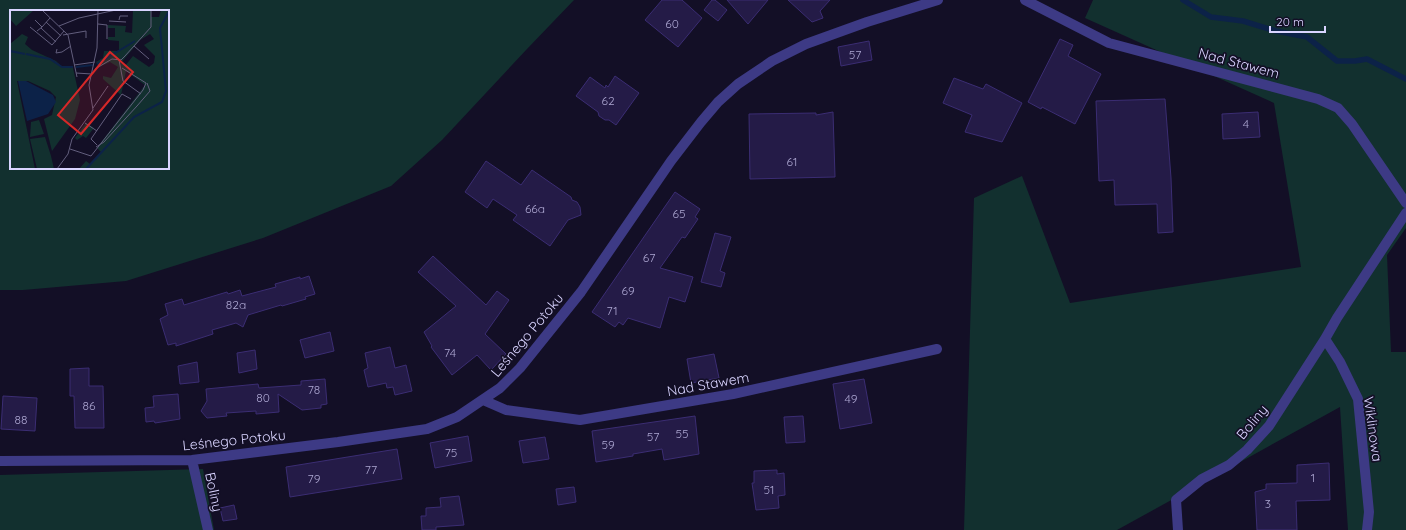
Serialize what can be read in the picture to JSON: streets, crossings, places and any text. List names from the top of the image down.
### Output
{
  "streets": {
    "street": [
      "Nad Stawem",
      "Leśnego Potoku",
      "Boliny",
      "Wiklinowa"
    ]
  },
  "crossings": [
    ["Nad Stawem", "Leśnego Potoku"],
    ["Leśnego Potoku", "Boliny"],
    ["Boliny", "Wiklinowa"]
  ],
  "house_numbers": [
    "60",
    "57",
    "62",
    "4",
    "61",
    "66a",
    "65",
    "67",
    "69",
    "82a",
    "71",
    "74",
    "78",
    "80",
    "49",
    "86",
    "88",
    "55",
    "57",
    "59",
    "75",
    "77",
    "1",
    "79",
    "51",
    "3"
  ],
  "scale_bar": "20 m"
}
